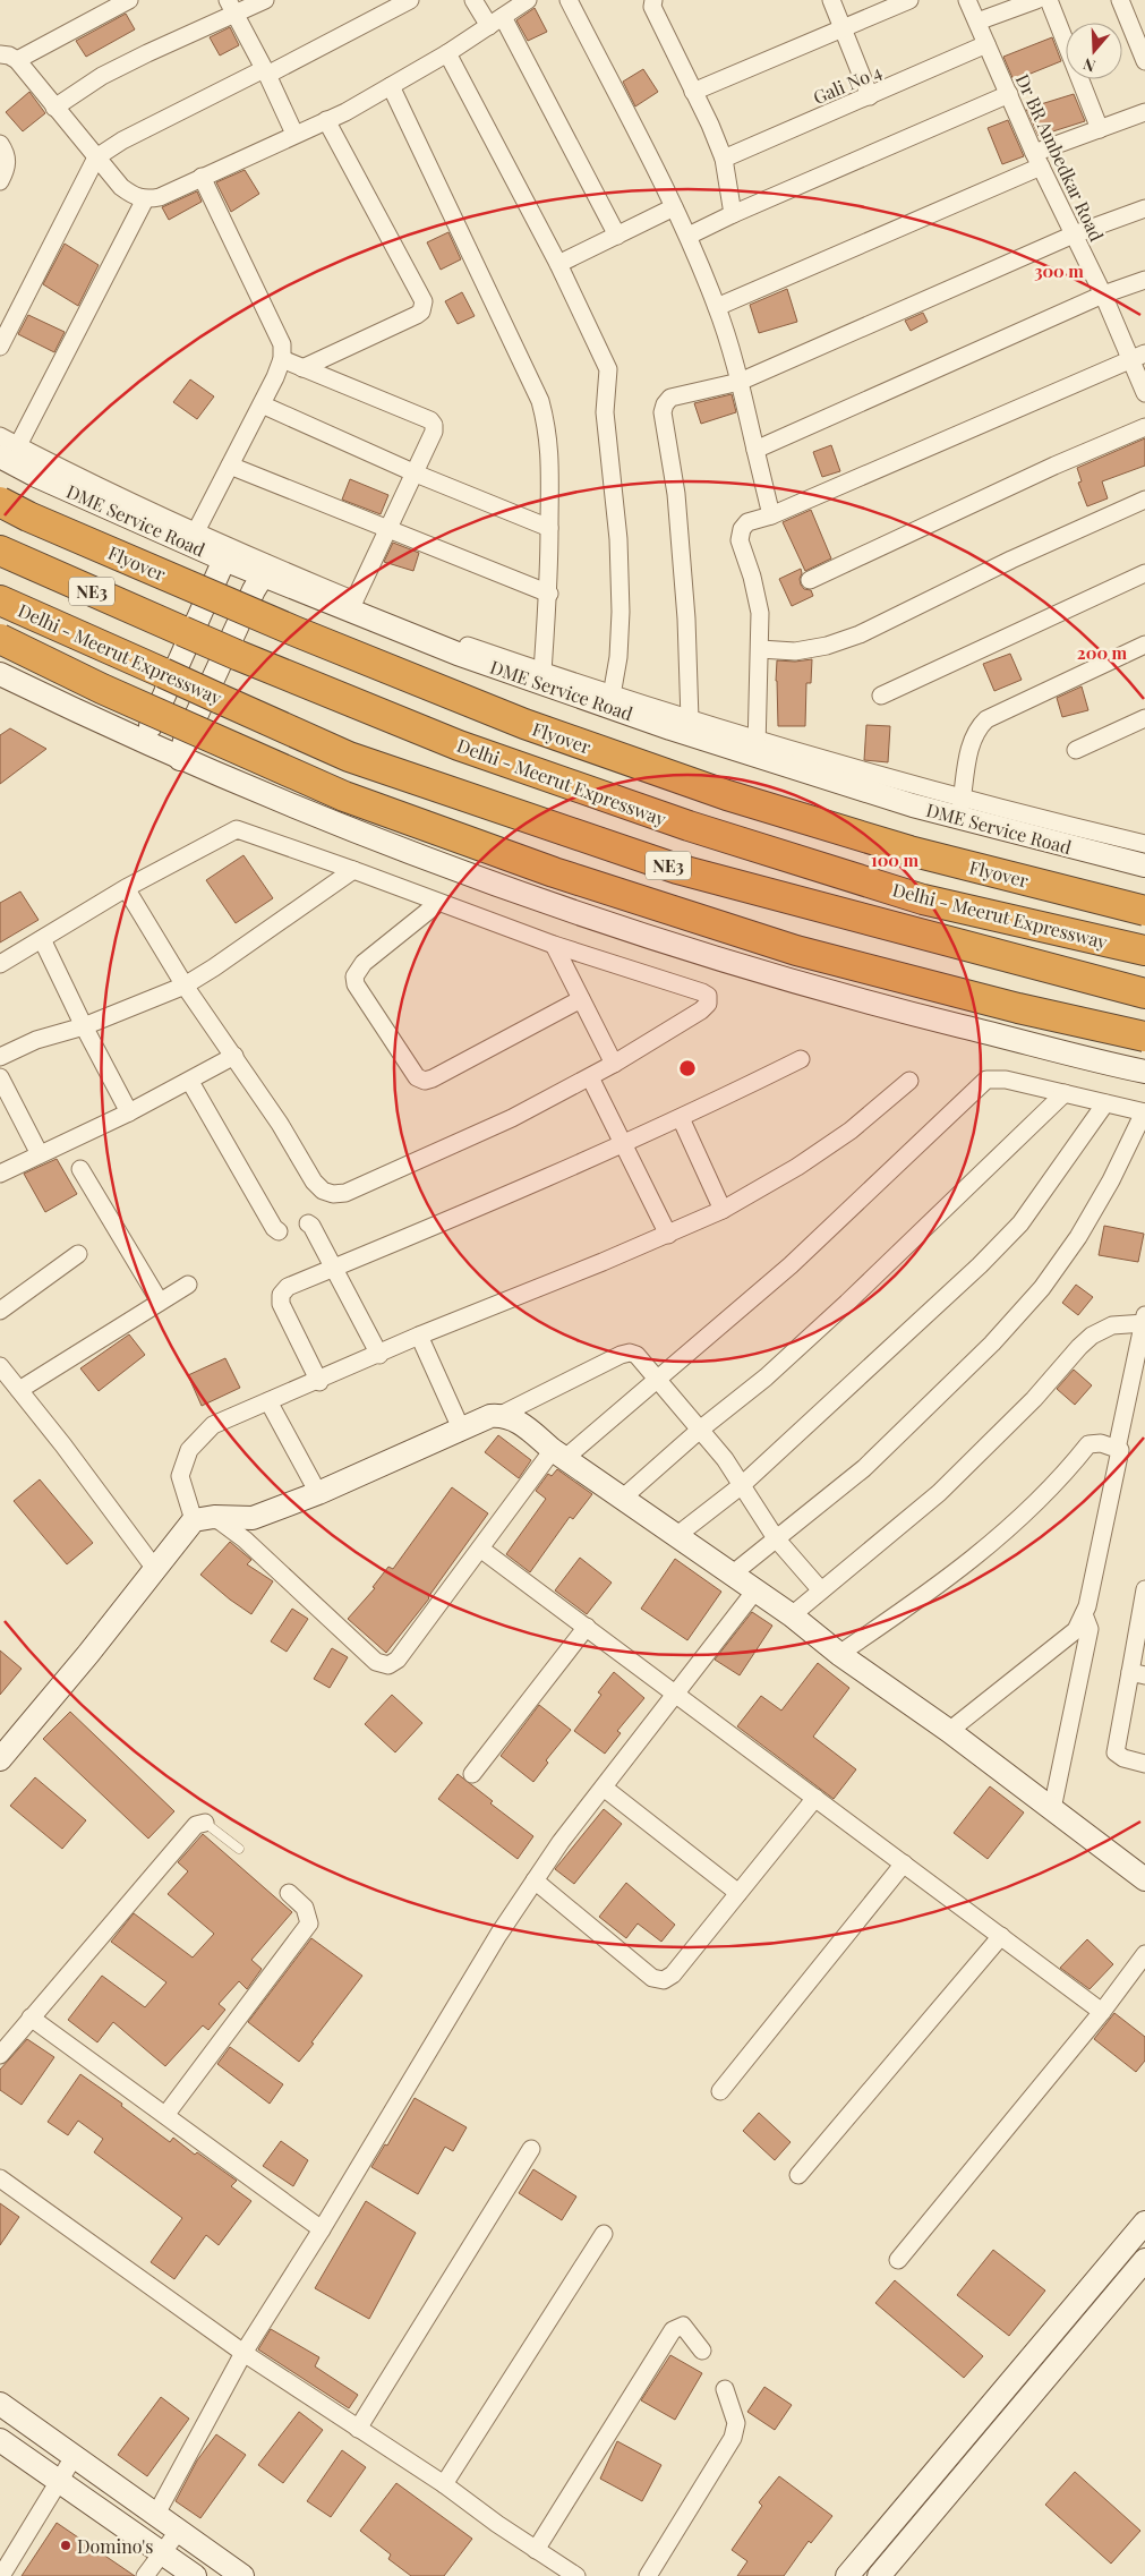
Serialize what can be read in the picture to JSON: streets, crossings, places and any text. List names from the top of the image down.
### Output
{
  "streets": {
    "highway": ["Flyover", "NE3", "Delhi - Meerut Expressway"],
    "main road": ["DME Service Road"],
    "street": ["Gali No 4", "Dr BR Ambedkar Road"]
  },
  "crossings": [
    ["Gali No 4", "Dr BR Ambedkar Road"]
  ],
  "places": ["Domino's"],
  "north": "bottom",
  "rings": ["300 m", "200 m", "100 m"]
}
